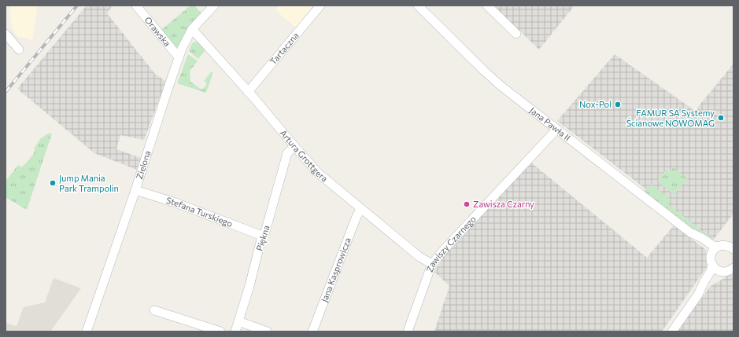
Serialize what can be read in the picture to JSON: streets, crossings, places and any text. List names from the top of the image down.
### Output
{
  "streets": {
    "street": [
      "Orawska",
      "Tartaczna",
      "Jana Pawła II",
      "Artura Grottgera",
      "Zielona",
      "Stefana Turskiego",
      "Piękna",
      "Zawiszy Czarnego",
      "Jana Kasprowicza"
    ]
  },
  "crossings": [
    ["Orawska", "Zielona"],
    ["Tartaczna", "Artura Grottgera"],
    ["Jana Pawła II", "Zawiszy Czarnego"],
    ["Artura Grottgera", "Zielona"],
    ["Artura Grottgera", "Piękna"],
    ["Artura Grottgera", "Zawiszy Czarnego"],
    ["Artura Grottgera", "Jana Kasprowicza"],
    ["Zielona", "Stefana Turskiego"],
    ["Stefana Turskiego", "Piękna"]
  ],
  "places": [
    "Nox-Pol",
    "FAMUR SA Systemy Ścianowe NOWOMAG",
    "Jump Mania Park Trampolin",
    "Zawisza Czarny"
  ]
}
